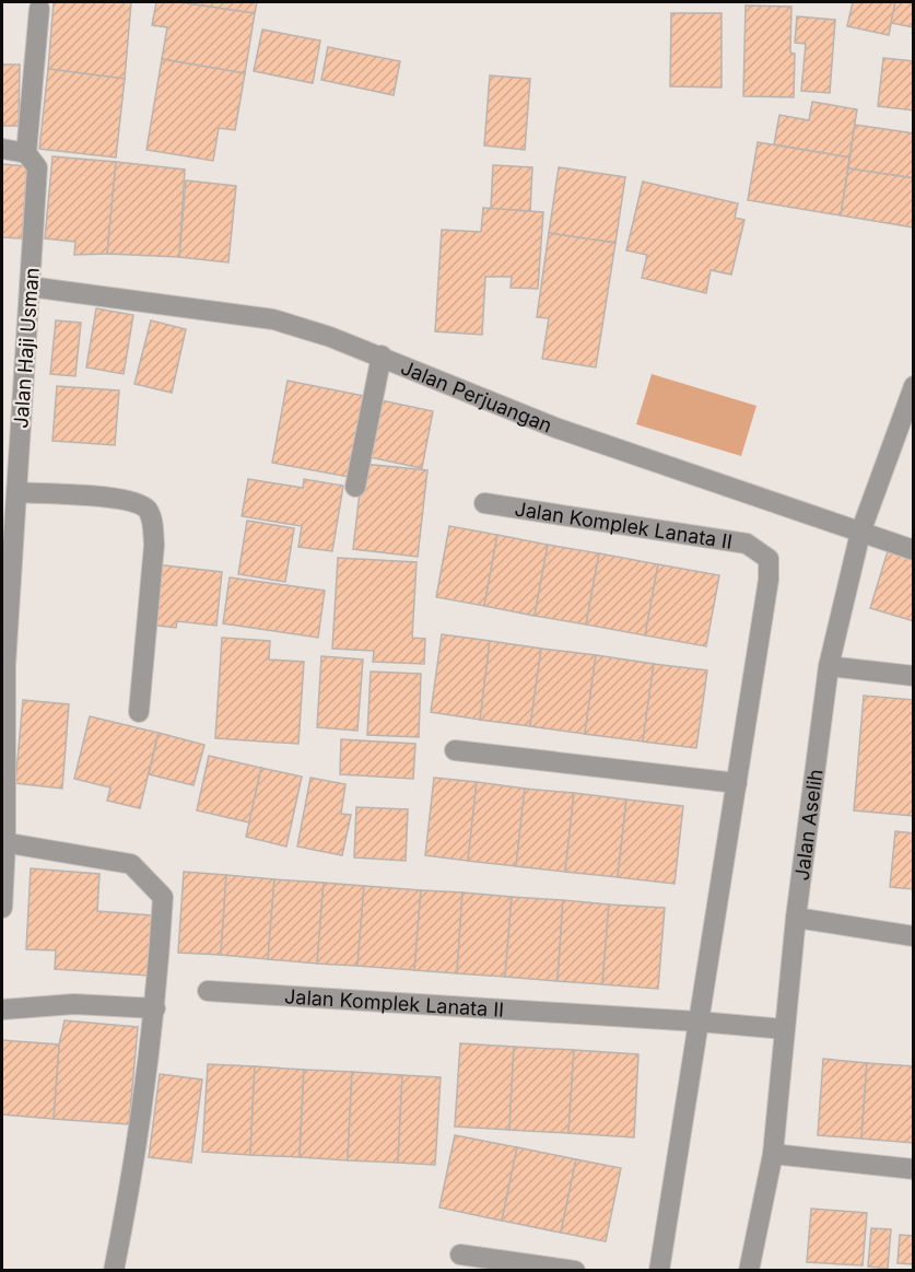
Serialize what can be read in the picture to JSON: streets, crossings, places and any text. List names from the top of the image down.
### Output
{
  "streets": {
    "street": [
      "Jalan Haji Usman",
      "Jalan Perjuangan",
      "Jalan Komplek Lanata II",
      "Jalan Aselih"
    ]
  },
  "crossings": [
    ["Jalan Haji Usman", "Jalan Perjuangan"],
    ["Jalan Perjuangan", "Jalan Aselih"],
    ["Jalan Komplek Lanata II", "Jalan Aselih"]
  ]
}
